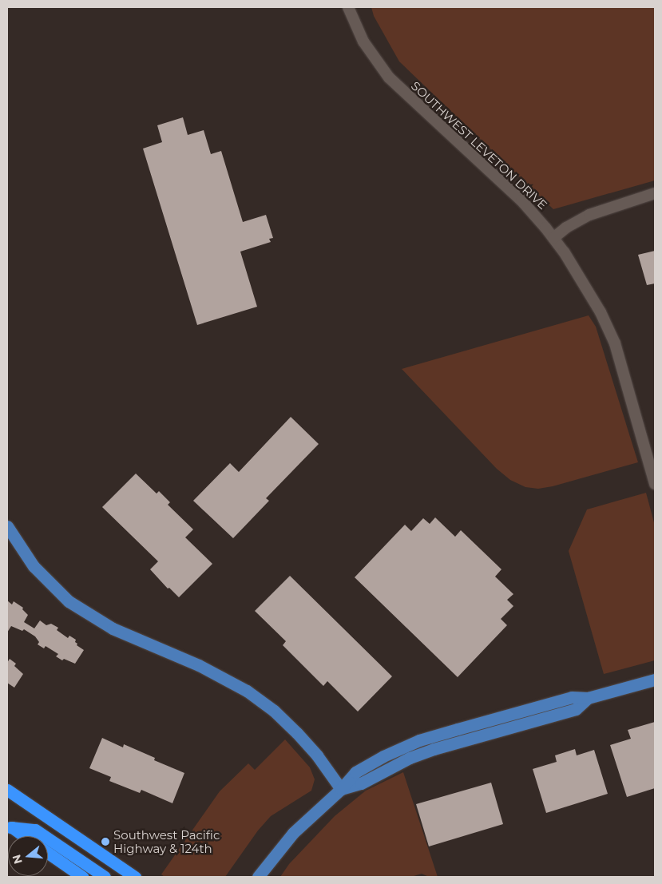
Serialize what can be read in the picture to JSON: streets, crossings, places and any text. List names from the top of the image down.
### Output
{
  "streets": {
    "street": ["SOUTHWEST LEVETON DRIVE"]
  },
  "places": ["Southwest Pacific Highway & 124th"],
  "north": "left"
}
